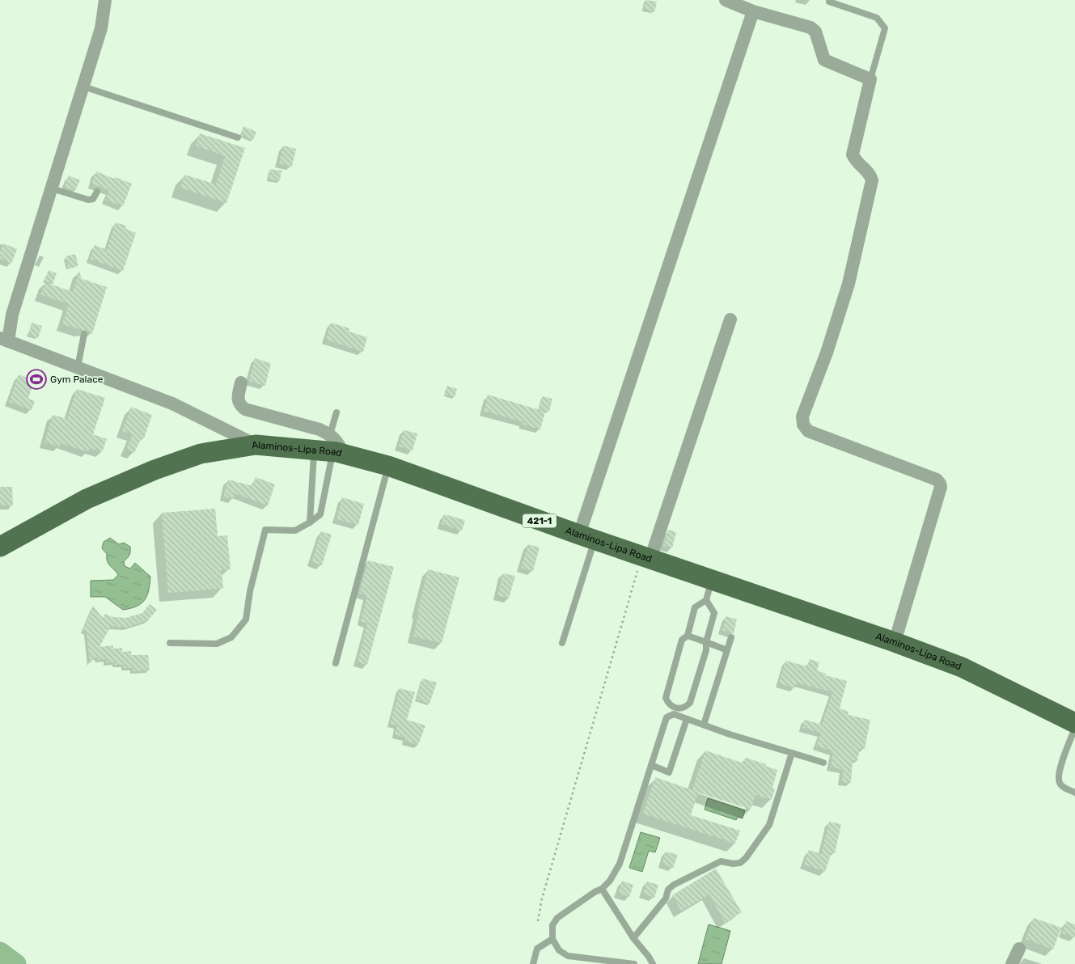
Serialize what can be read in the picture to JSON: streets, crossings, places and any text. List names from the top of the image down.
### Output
{
  "streets": {
    "main road": ["Alaminos-Lipa Road", "421-1"]
  },
  "places": {
    "sports": ["Gym Palace"]
  }
}
